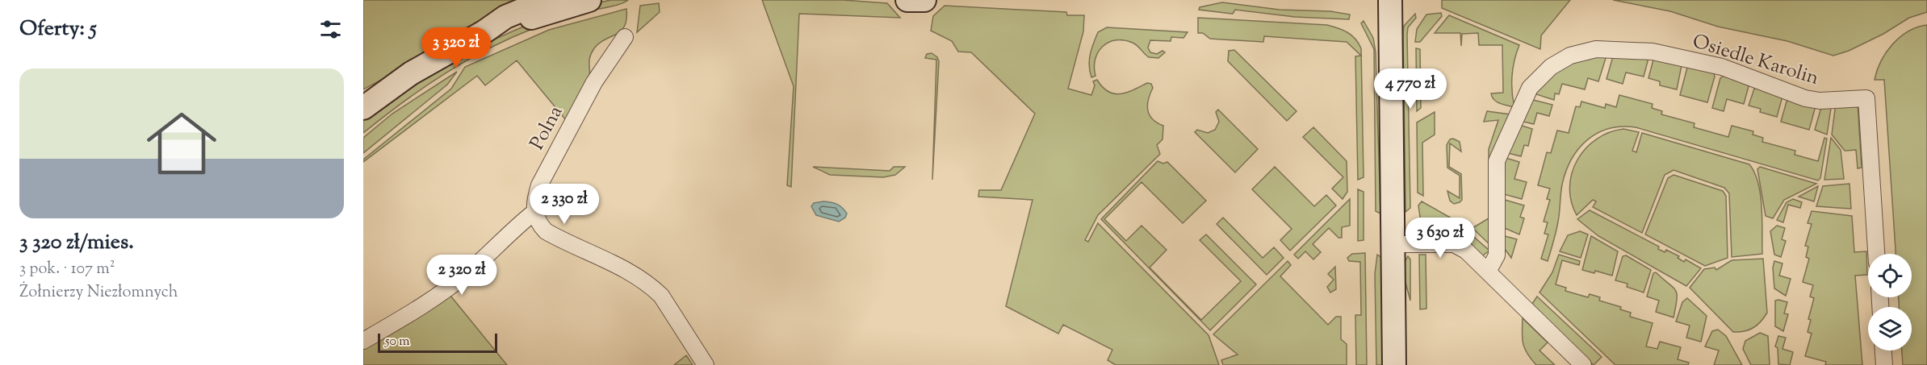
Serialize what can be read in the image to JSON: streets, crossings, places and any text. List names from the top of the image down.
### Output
{
  "streets": {
    "street": ["Osiedle Karolin", "Polna"]
  },
  "scale_bar": "50 m",
  "page": {
    "heading": "Oferty: 5",
    "price": [
      "3 320 zł",
      "4 770 zł",
      "2 330 zł",
      "3 630 zł",
      "2 320 zł"
    ],
    "list": [
      {
        "name": "3 320 zł/mies.",
        "note": "3 pok. · 107 m² · Żołnierzy Niezłomnych"
      }
    ],
    "scale": "50 m"
  }
}
